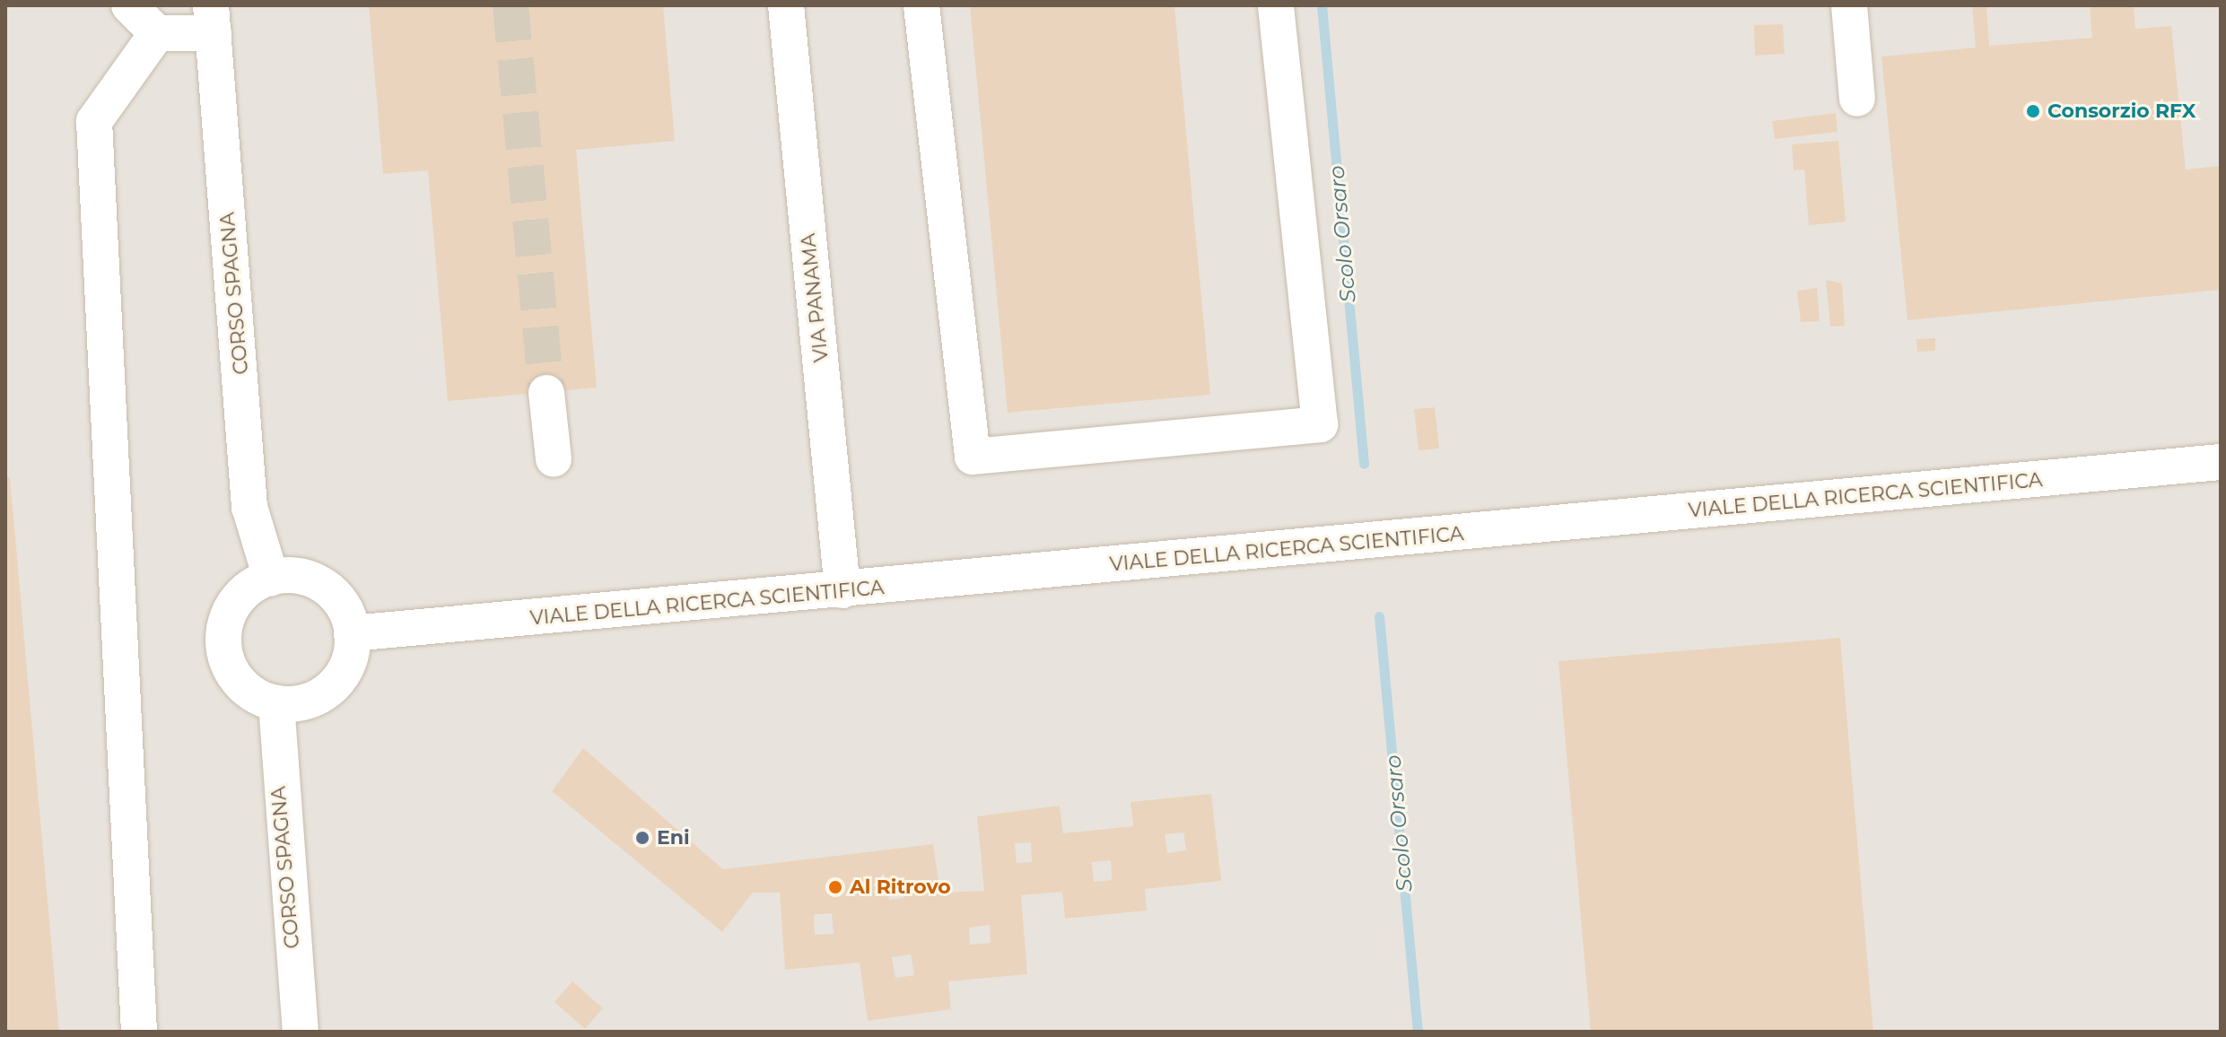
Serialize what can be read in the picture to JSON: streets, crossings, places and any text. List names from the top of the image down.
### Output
{
  "streets": {
    "street": ["CORSO SPAGNA", "VIA PANAMA", "VIALE DELLA RICERCA SCIENTIFICA"]
  },
  "crossings": [
    ["CORSO SPAGNA", "VIALE DELLA RICERCA SCIENTIFICA"],
    ["VIA PANAMA", "VIALE DELLA RICERCA SCIENTIFICA"]
  ],
  "water": ["Scolo Orsaro"],
  "places": ["Consorzio RFX", "Eni", "Al Ritrovo"]
}
